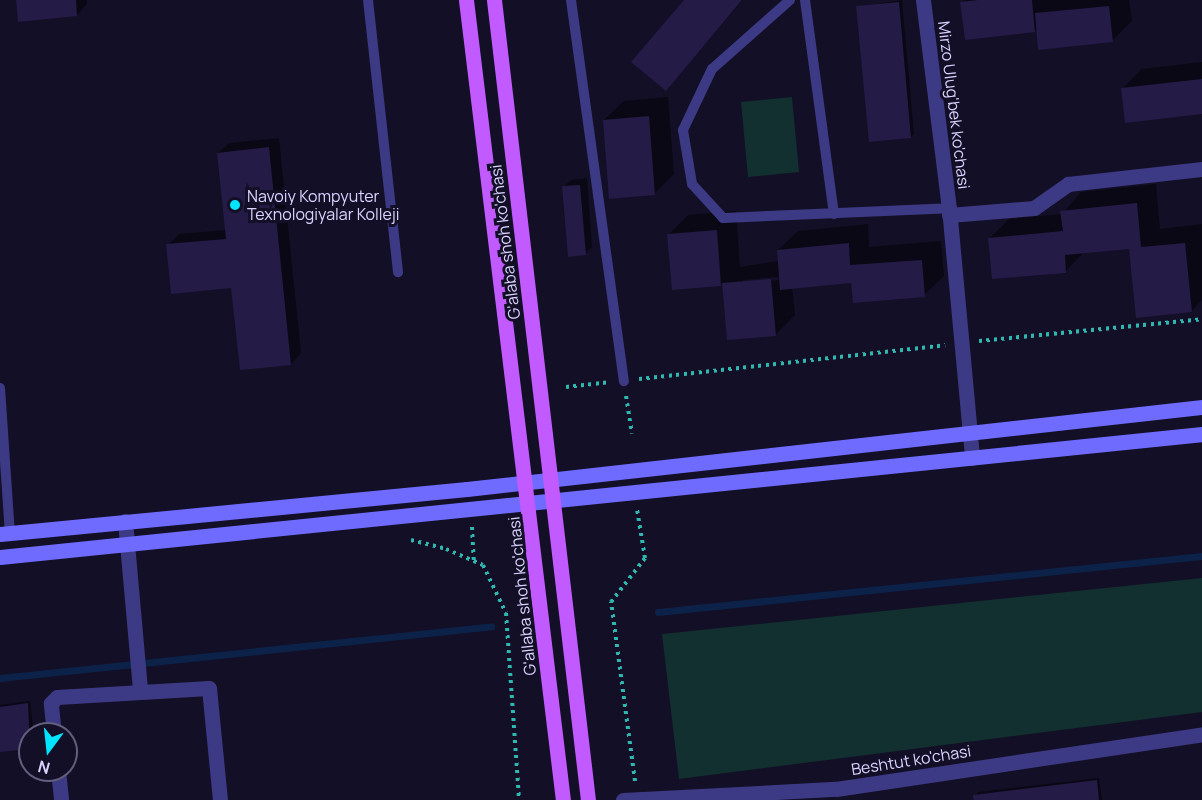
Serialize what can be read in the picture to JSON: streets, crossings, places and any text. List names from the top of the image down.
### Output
{
  "streets": {
    "main road": ["G'alaba shoh ko'chasi", "G'allaba shoh ko'chasi"],
    "street": ["Mirzo Ulug'bek ko'chasi", "Beshtut ko'chasi"]
  },
  "crossings": [
    ["G'alaba shoh ko'chasi", "G'allaba shoh ko'chasi"]
  ],
  "places": ["Navoiy Kompyuter Texnologiyalar Kolleji"],
  "north": "bottom"
}
